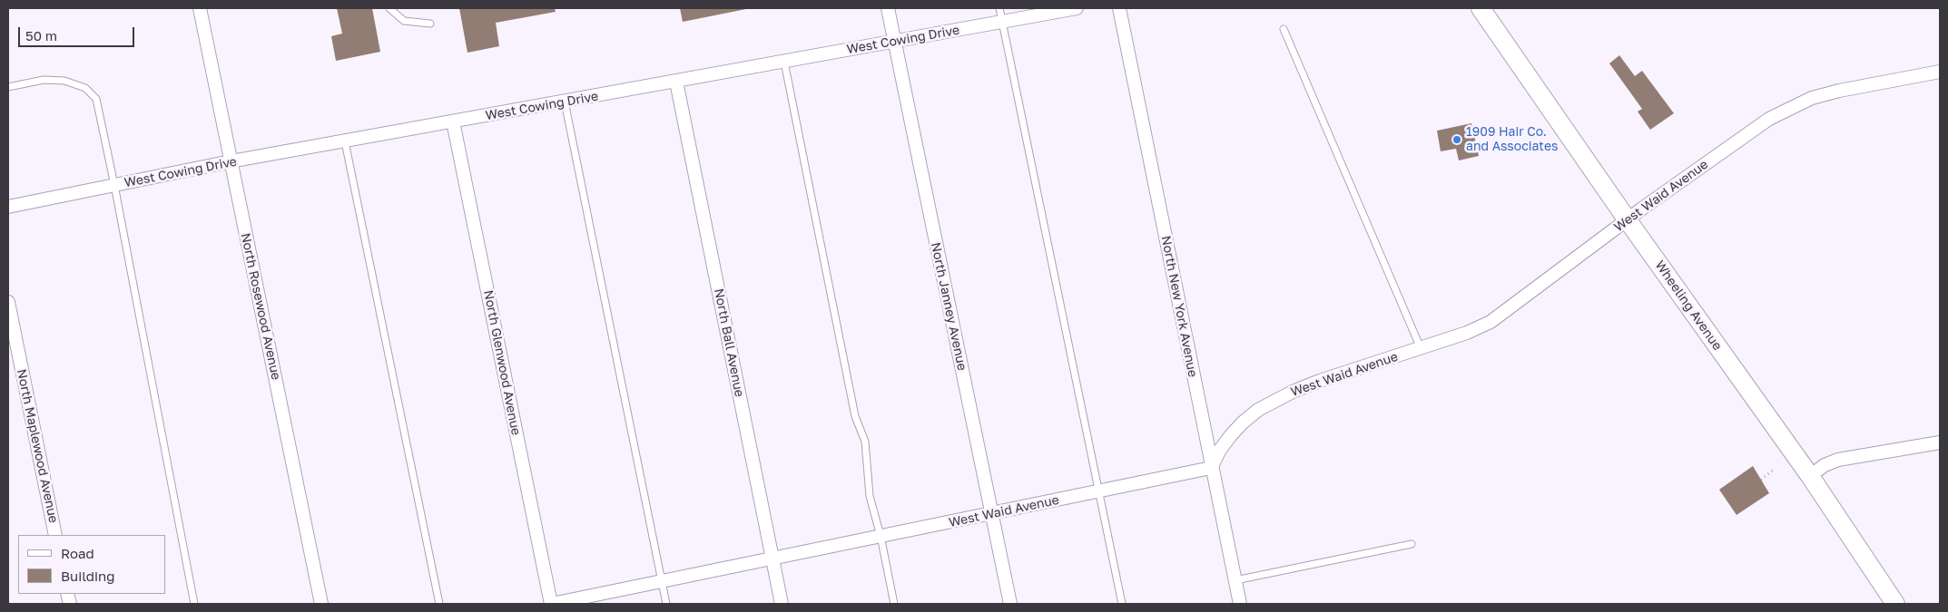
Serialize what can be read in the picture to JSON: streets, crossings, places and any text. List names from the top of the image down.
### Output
{
  "streets": {
    "main road": ["Wheeling Avenue"],
    "street": [
      "West Cowing Drive",
      "West Waid Avenue",
      "North Rosewood Avenue",
      "North Janney Avenue",
      "North New York Avenue",
      "North Ball Avenue",
      "North Glenwood Avenue",
      "North Maplewood Avenue"
    ]
  },
  "crossings": [
    ["West Cowing Drive", "North Rosewood Avenue"],
    ["West Cowing Drive", "North Janney Avenue"],
    ["West Cowing Drive", "North Ball Avenue"],
    ["West Cowing Drive", "North Glenwood Avenue"],
    ["West Waid Avenue", "Wheeling Avenue"],
    ["West Waid Avenue", "North Janney Avenue"],
    ["West Waid Avenue", "North New York Avenue"],
    ["West Waid Avenue", "North Ball Avenue"],
    ["West Waid Avenue", "North Glenwood Avenue"]
  ],
  "places": ["1909 Hair Co. and Associates"],
  "legend": ["Road", "Building"],
  "scale_bar": "50 m"
}
